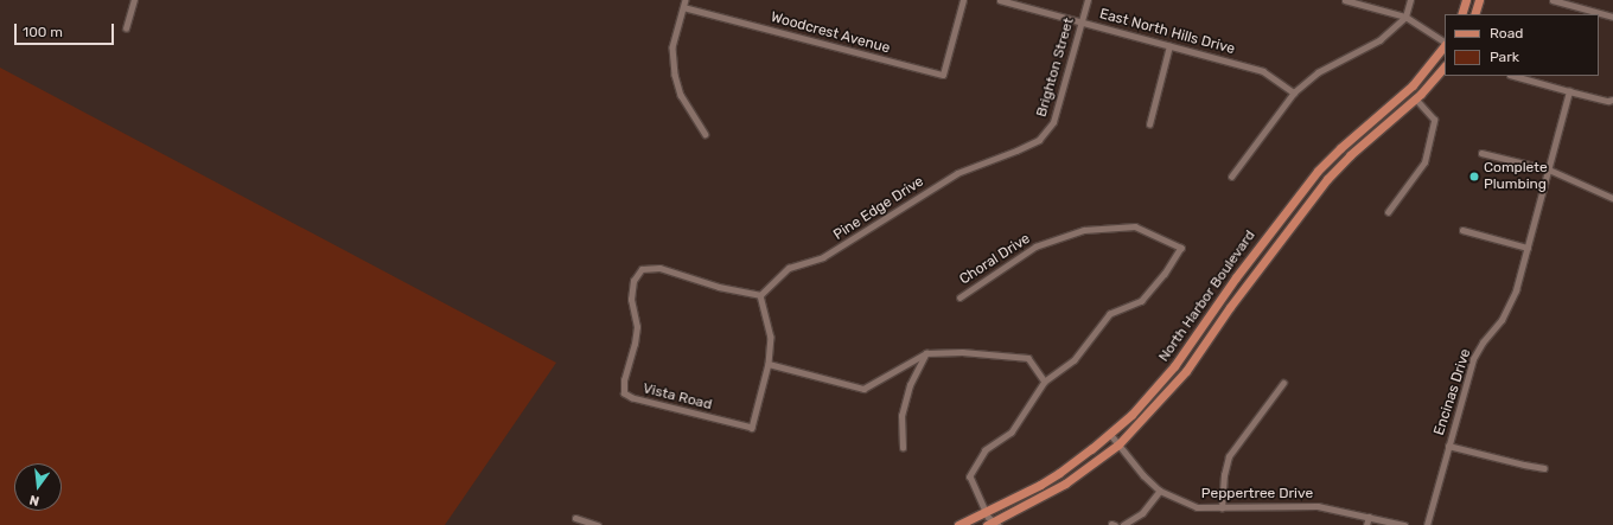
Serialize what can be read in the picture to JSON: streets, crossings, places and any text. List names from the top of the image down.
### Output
{
  "streets": {
    "main road": ["North Harbor Boulevard"],
    "street": [
      "East North Hills Drive",
      "Woodcrest Avenue",
      "Brighton Street",
      "Pine Edge Drive",
      "Choral Drive",
      "Encinas Drive",
      "Vista Road",
      "Peppertree Drive"
    ]
  },
  "crossings": [
    ["East North Hills Drive", "Brighton Street"],
    ["Brighton Street", "Pine Edge Drive"],
    ["Pine Edge Drive", "Vista Road"],
    ["North Harbor Boulevard", "Peppertree Drive"]
  ],
  "places": ["Complete Plumbing"],
  "legend": ["Road", "Park"],
  "scale_bar": "100 m",
  "north": "bottom"
}
